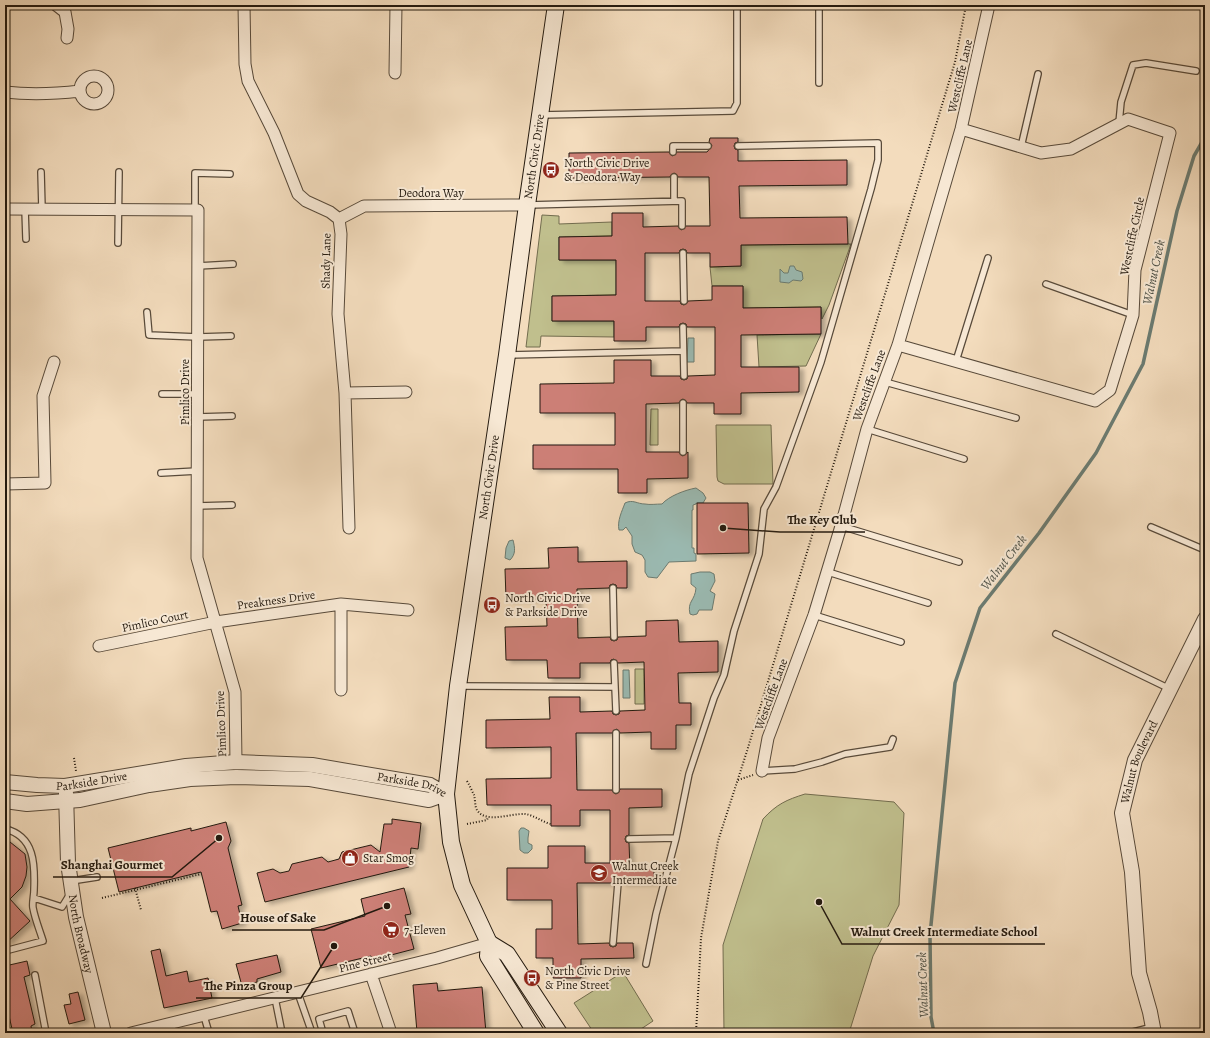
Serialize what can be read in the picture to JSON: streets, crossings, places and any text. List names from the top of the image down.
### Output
{
  "streets": {
    "main road": ["North Civic Drive"],
    "street": [
      "Westcliffe Lane",
      "Deodora Way",
      "Westcliffe Circle",
      "Shady Lane",
      "Pimlico Drive",
      "Preakness Drive",
      "Pimlico Court",
      "Walnut Boulevard",
      "Parkside Drive",
      "North Broadway",
      "Pine Street"
    ]
  },
  "crossings": [
    ["Westcliffe Lane", "Westcliffe Circle"],
    ["North Civic Drive", "Deodora Way"],
    ["North Civic Drive", "Parkside Drive"],
    ["North Civic Drive", "Pine Street"],
    ["Deodora Way", "Shady Lane"],
    ["Pimlico Drive", "Preakness Drive"],
    ["Pimlico Drive", "Pimlico Court"],
    ["Pimlico Drive", "Parkside Drive"],
    ["Preakness Drive", "Pimlico Court"],
    ["Parkside Drive", "North Broadway"]
  ],
  "water": ["Walnut Creek"],
  "places": {
    "bus stop": ["North Civic Drive & Deodora Way", "North Civic Drive & Parkside Drive", "North Civic Drive & Pine Street"],
    "other": [
      "The Key Club",
      "Shanghai Gourmet",
      "Walnut Creek Intermediate School",
      "House of Sake",
      "The Pinza Group"
    ],
    "shop": ["Star Smog"],
    "school or university": ["Walnut Creek Intermediate"],
    "supermarket": ["7-Eleven"]
  }
}
